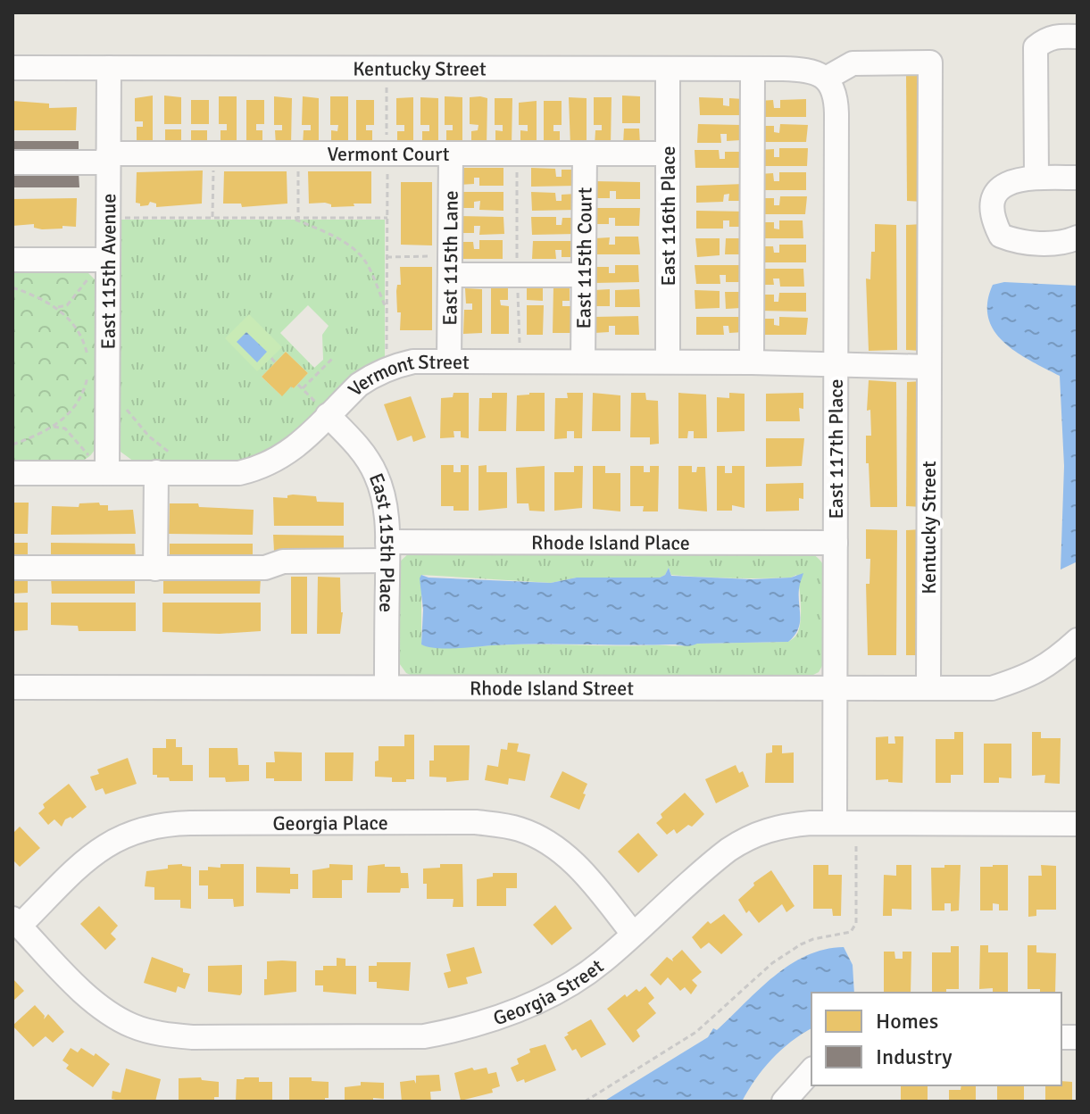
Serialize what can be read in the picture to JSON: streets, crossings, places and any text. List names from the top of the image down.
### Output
{
  "streets": {
    "street": [
      "Kentucky Street",
      "Vermont Court",
      "East 116th Place",
      "East 115th Lane",
      "East 115th Court",
      "East 115th Avenue",
      "Vermont Street",
      "East 117th Place",
      "Rhode Island Place",
      "East 115th Place",
      "Rhode Island Street",
      "Georgia Place",
      "Georgia Street"
    ]
  },
  "crossings": [
    ["Kentucky Street", "East 116th Place"],
    ["Kentucky Street", "East 115th Avenue"],
    ["Kentucky Street", "Vermont Street"],
    ["Kentucky Street", "East 117th Place"],
    ["Kentucky Street", "Rhode Island Street"],
    ["Vermont Court", "East 116th Place"],
    ["Vermont Court", "East 115th Lane"],
    ["Vermont Court", "East 115th Court"],
    ["Vermont Court", "East 115th Avenue"],
    ["East 116th Place", "Vermont Street"],
    ["East 115th Lane", "Vermont Street"],
    ["East 115th Court", "Vermont Street"],
    ["East 115th Avenue", "Vermont Street"],
    ["Vermont Street", "East 117th Place"],
    ["Vermont Street", "East 115th Place"],
    ["East 117th Place", "Rhode Island Place"],
    ["East 117th Place", "Rhode Island Street"],
    ["East 117th Place", "Georgia Street"],
    ["Rhode Island Place", "East 115th Place"],
    ["East 115th Place", "Rhode Island Street"],
    ["Georgia Place", "Georgia Street"]
  ],
  "legend": ["Homes", "Industry"]
}
